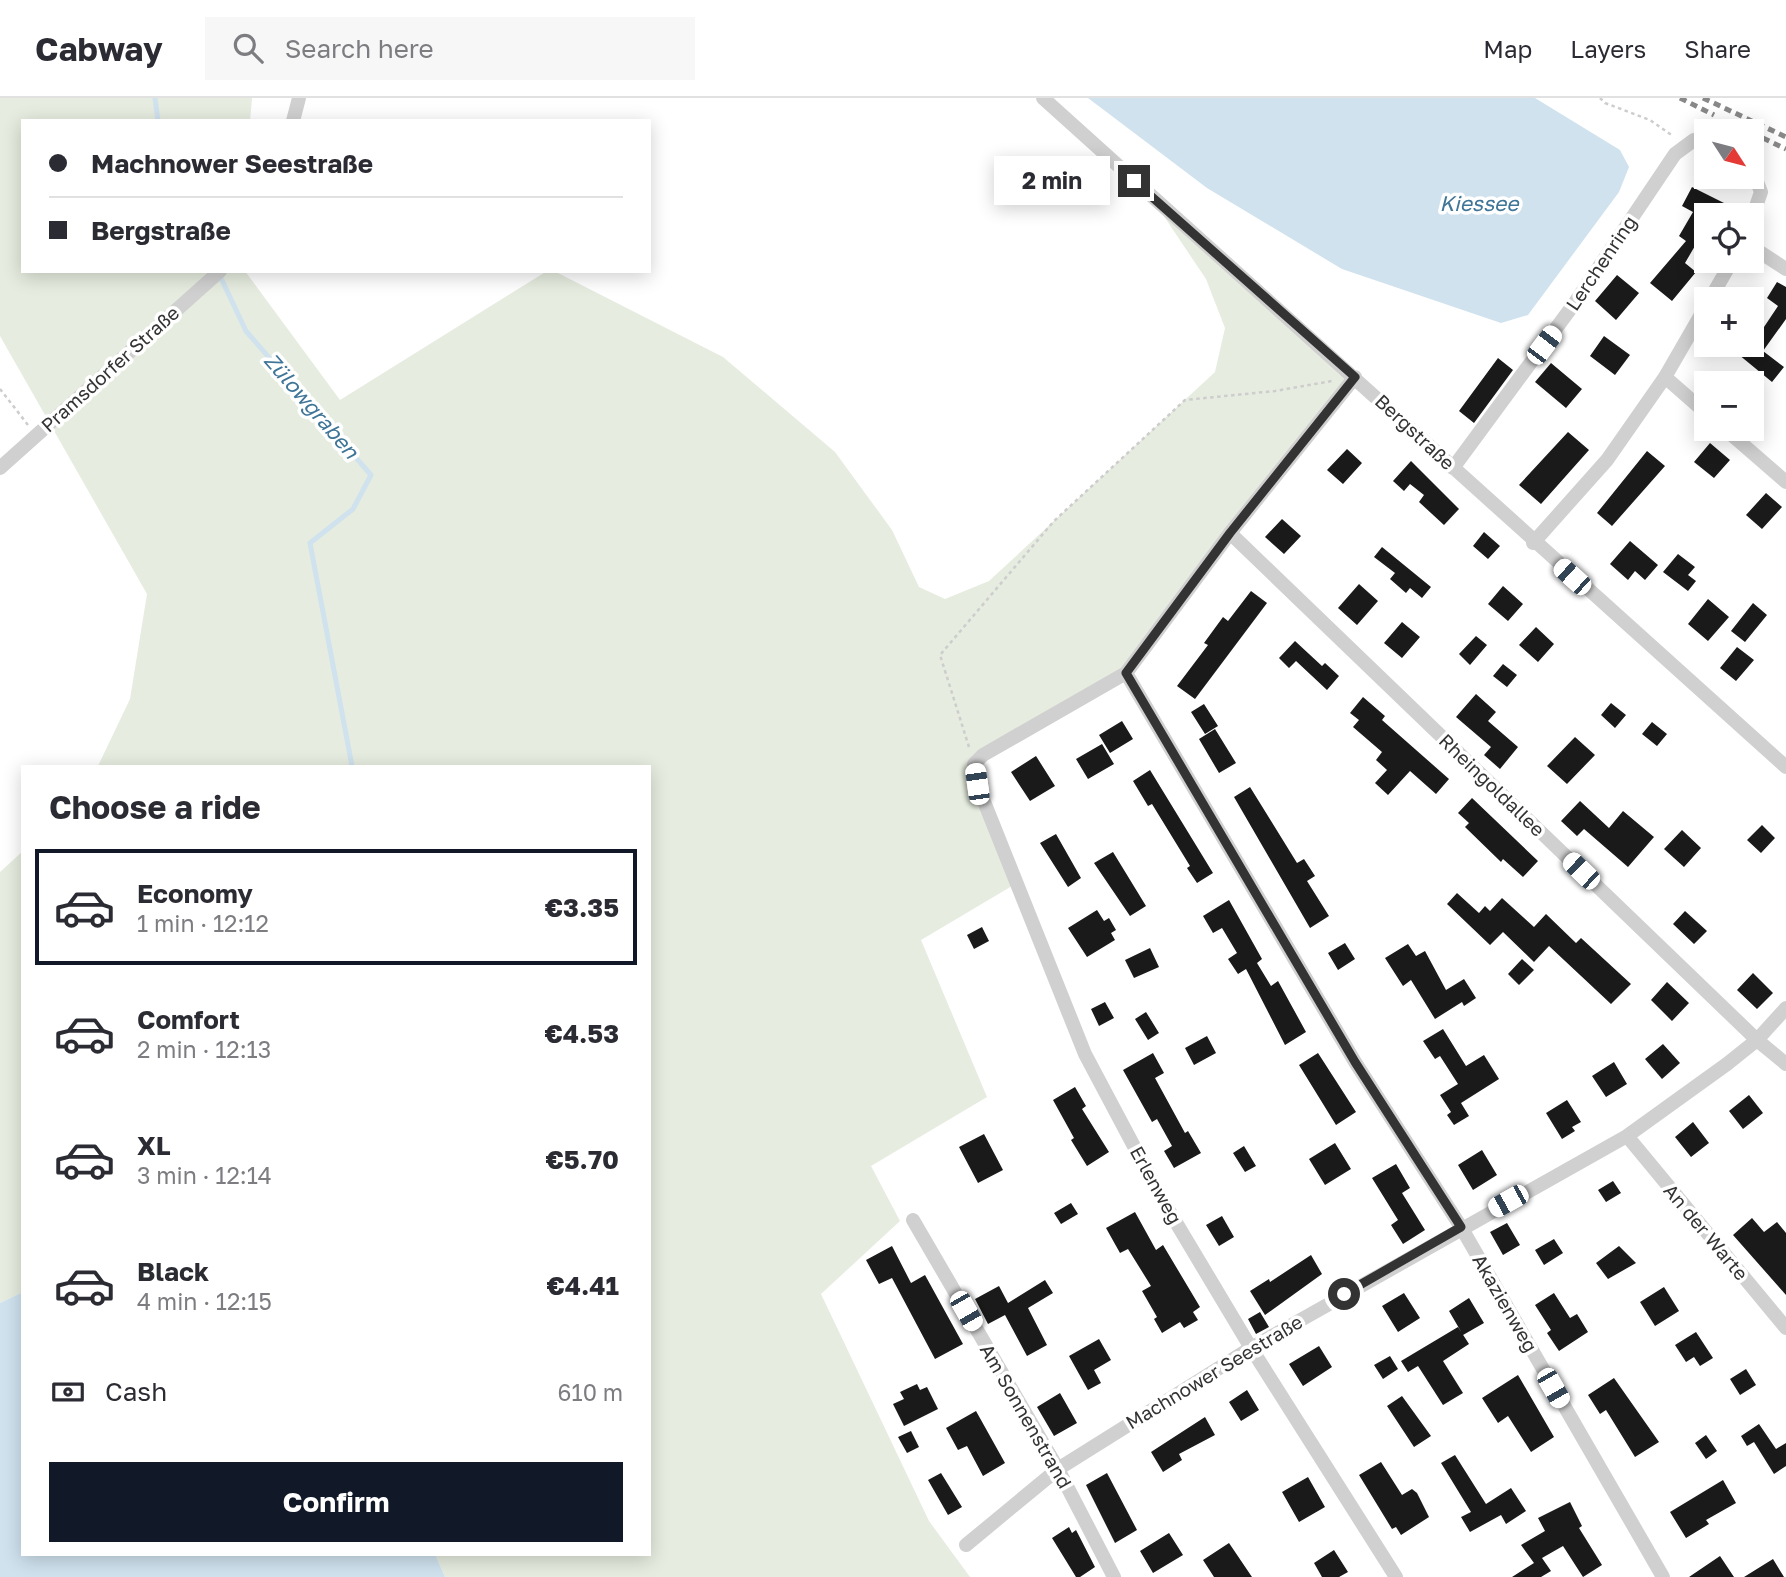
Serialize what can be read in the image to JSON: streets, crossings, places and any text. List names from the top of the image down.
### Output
{
  "streets": {
    "street": [
      "Lerchenring",
      "Pramsdorfer Straße",
      "Bergstraße",
      "Rheingoldallee",
      "Erlenweg",
      "An der Warte",
      "Akazienweg",
      "Machnower Seestraße",
      "Am Sonnenstrand"
    ]
  },
  "crossings": [
    ["Lerchenring", "Bergstraße"],
    ["Rheingoldallee", "Machnower Seestraße"],
    ["Erlenweg", "Machnower Seestraße"],
    ["An der Warte", "Machnower Seestraße"],
    ["Akazienweg", "Machnower Seestraße"],
    ["Machnower Seestraße", "Am Sonnenstrand"]
  ],
  "water": ["Kiessee", "Zülowgraben"],
  "north": "bottom right",
  "page": {
    "header": "Cabway",
    "search": "Search here",
    "nav": ["Map", "Layers", "Share"],
    "map_buttons": ["+", "−"],
    "banner": ["Machnower Seestraße", "Bergstraße"],
    "bubble": "2 min",
    "heading": "Choose a ride",
    "list": [
      {
        "name": "Economy",
        "note": "1 min · 12:12",
        "value": "€3.35"
      },
      {
        "name": "Comfort",
        "note": "2 min · 12:13",
        "value": "€4.53"
      },
      {
        "name": "XL",
        "note": "3 min · 12:14",
        "value": "€5.70"
      },
      {
        "name": "Black",
        "note": "4 min · 12:15",
        "value": "€4.41"
      }
    ],
    "pay": ["Cash", "610 m"],
    "buttons": "Confirm"
  }
}
